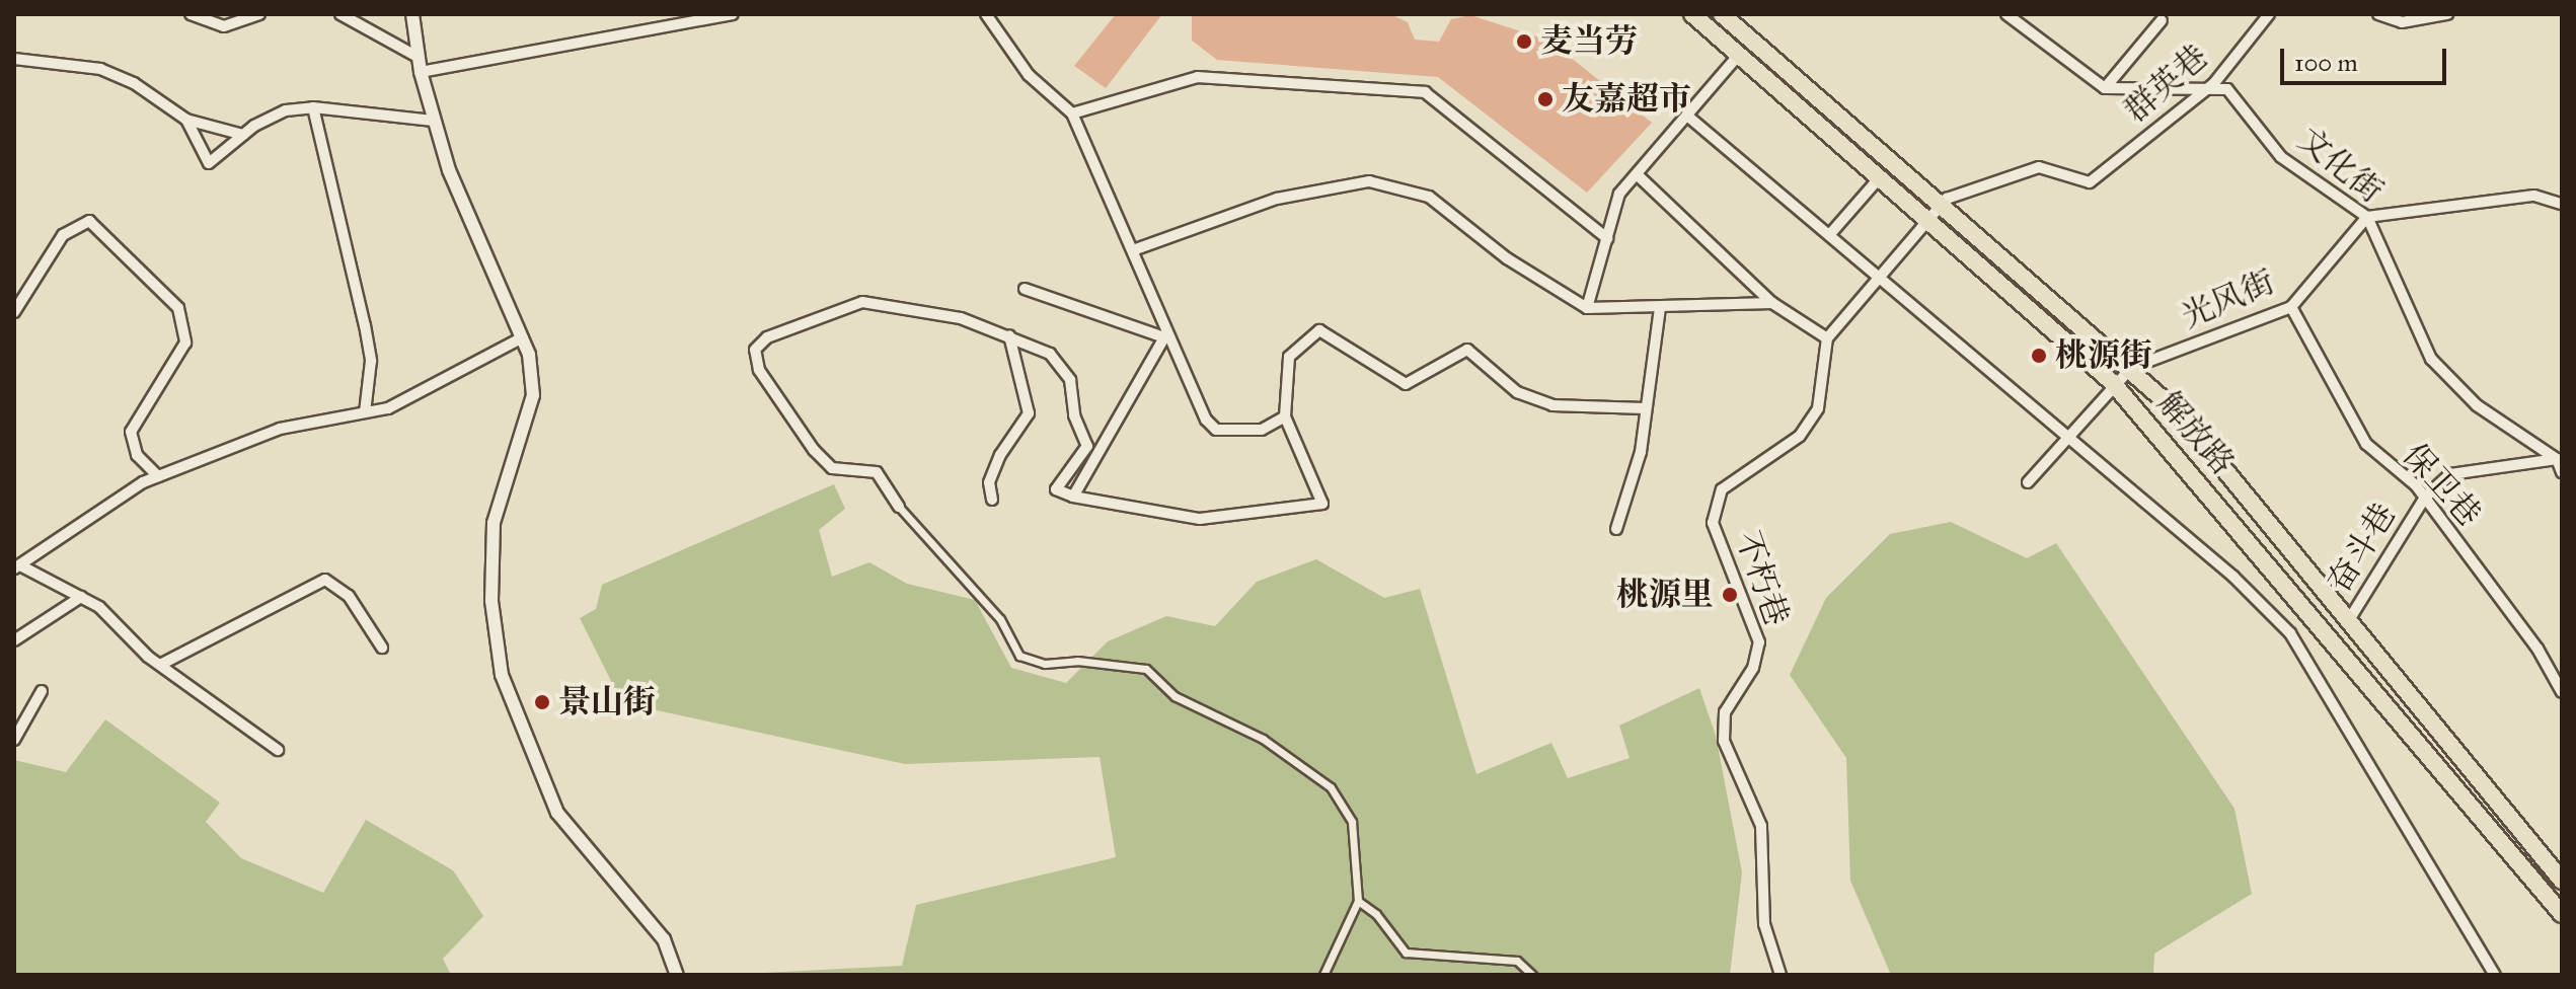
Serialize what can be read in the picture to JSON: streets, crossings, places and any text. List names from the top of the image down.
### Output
{
  "streets": {
    "main road": ["解放路"],
    "street": [
      "群英巷",
      "文化街",
      "光风街",
      "保卫巷",
      "奋斗巷",
      "不朽巷"
    ]
  },
  "crossings": [
    ["群英巷", "文化街"],
    ["群英巷", "解放路"],
    ["文化街", "光风街"],
    ["文化街", "奋斗巷"],
    ["光风街", "解放路"],
    ["光风街", "保卫巷"],
    ["解放路", "奋斗巷"],
    ["保卫巷", "奋斗巷"]
  ],
  "places": [
    "麦当劳",
    "友嘉超市",
    "桃源街",
    "桃源里",
    "景山街"
  ],
  "scale_bar": "100 m"
}
